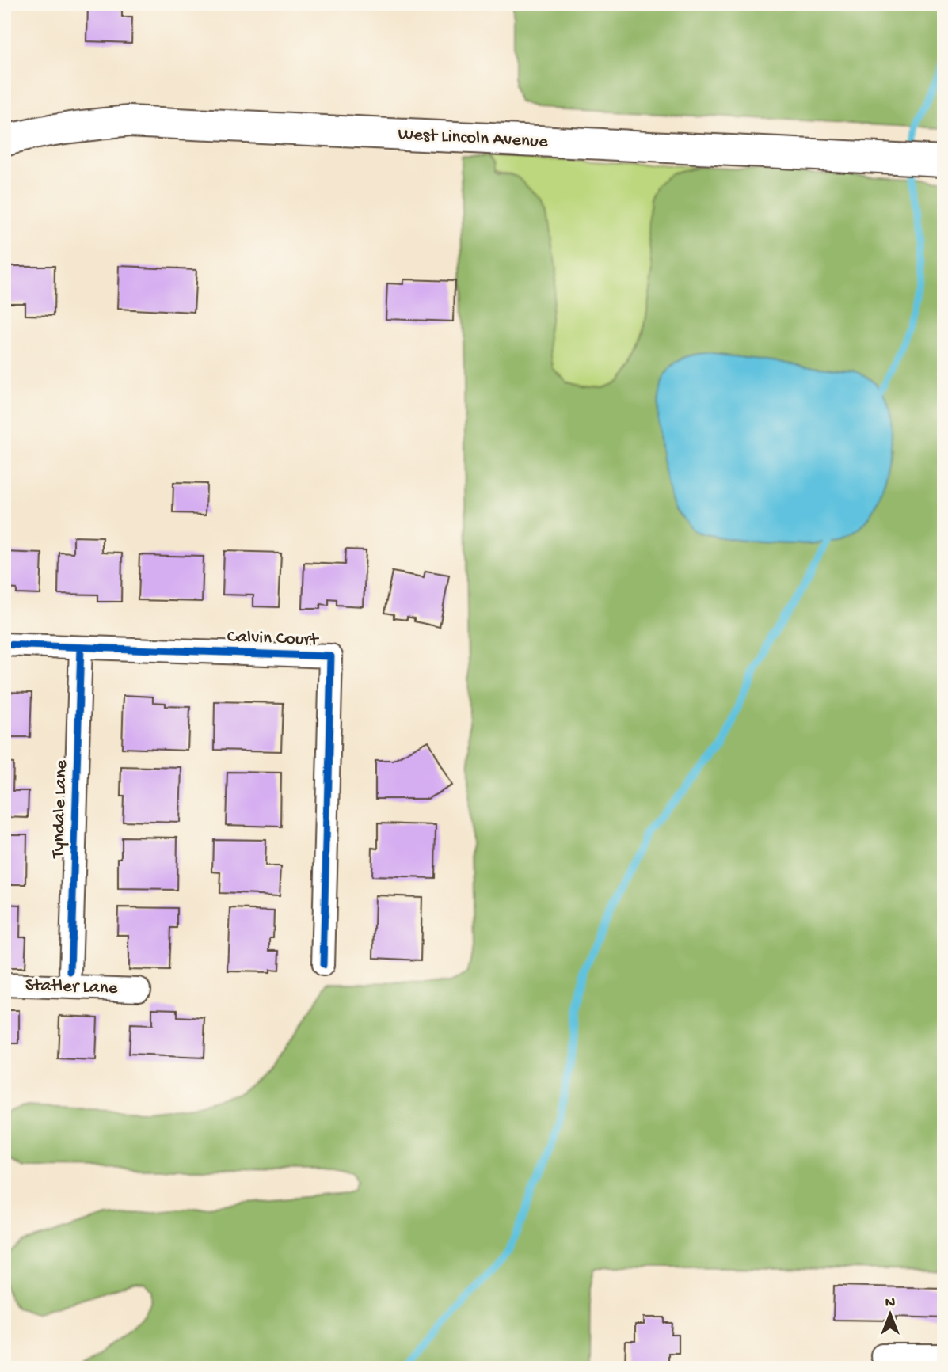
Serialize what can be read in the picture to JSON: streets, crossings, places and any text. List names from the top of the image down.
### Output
{
  "streets": {
    "main road": ["West Lincoln Avenue"],
    "street": ["Calvin Court", "Tyndale Lane", "Statler Lane"]
  },
  "crossings": [
    ["Calvin Court", "Tyndale Lane"]
  ],
  "north": "top"
}
